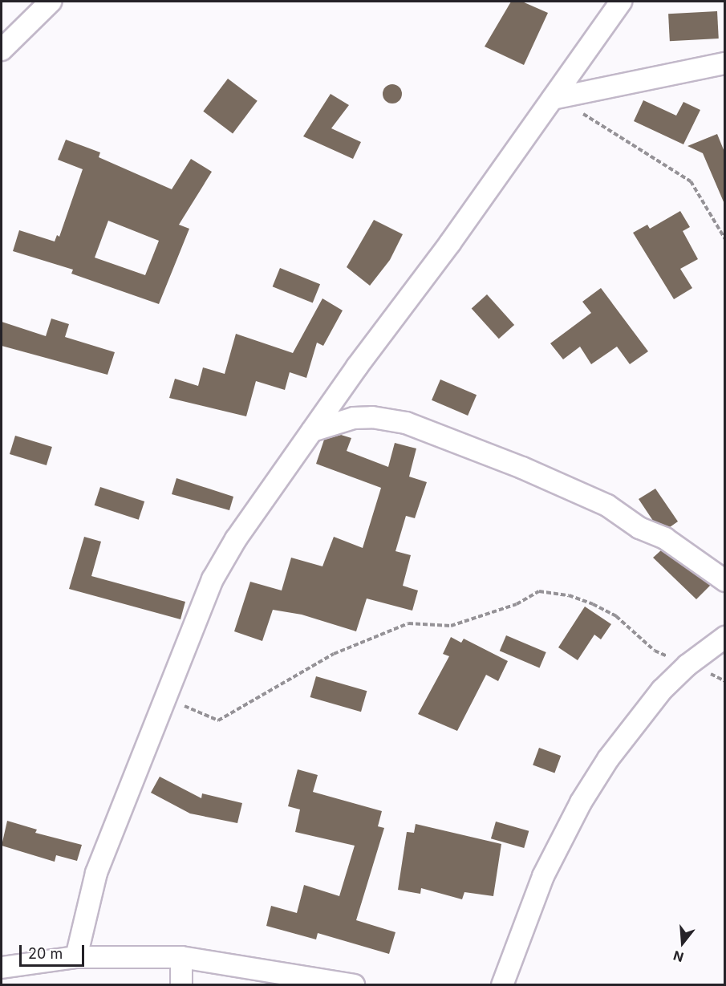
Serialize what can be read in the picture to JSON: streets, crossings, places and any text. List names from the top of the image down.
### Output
{
  "scale_bar": "20 m",
  "north": "bottom"
}
